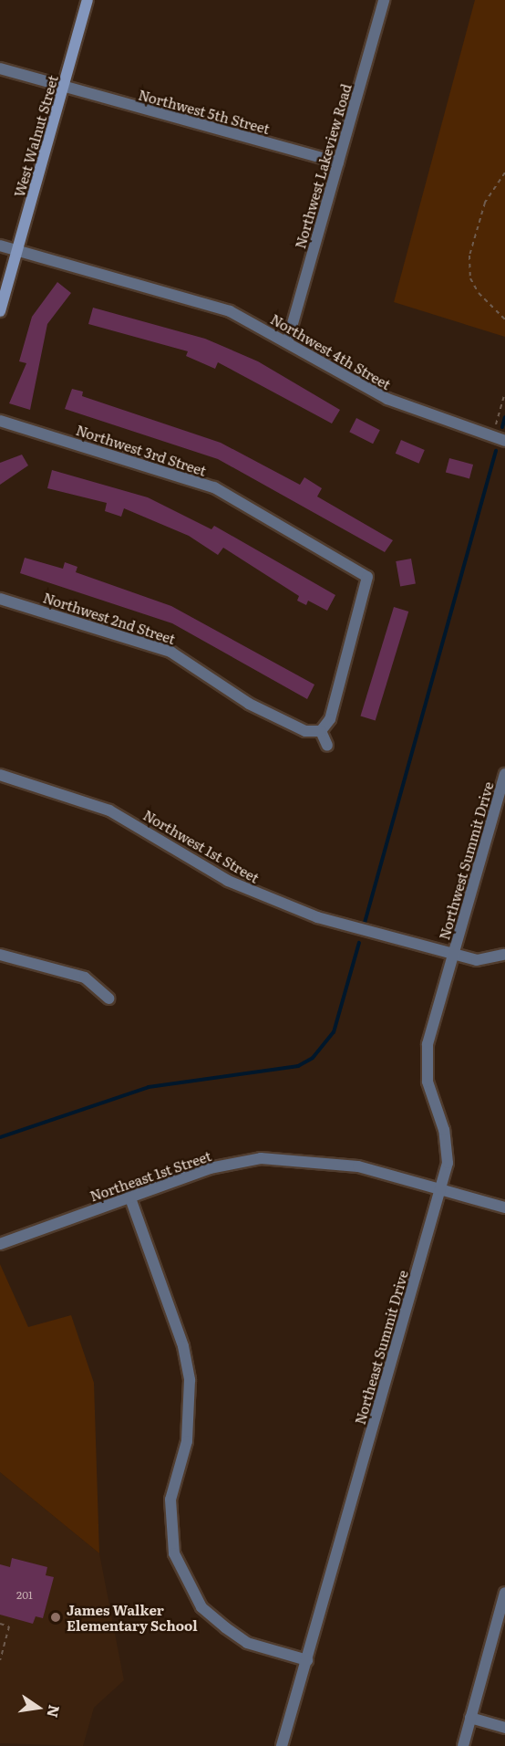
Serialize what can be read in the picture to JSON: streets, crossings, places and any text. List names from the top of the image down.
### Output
{
  "streets": {
    "street": [
      "Northwest 5th Street",
      "West Walnut Street",
      "Northwest Lakeview Road",
      "Northwest 4th Street",
      "Northwest 3rd Street",
      "Northwest 2nd Street",
      "Northwest 1st Street",
      "Northwest Summit Drive",
      "Northeast 1st Street",
      "Northeast Summit Drive"
    ]
  },
  "crossings": [
    ["Northwest 5th Street", "West Walnut Street"],
    ["Northwest 5th Street", "Northwest Lakeview Road"],
    ["West Walnut Street", "Northwest 4th Street"],
    ["Northwest Lakeview Road", "Northwest 4th Street"],
    ["Northwest 3rd Street", "Northwest 2nd Street"],
    ["Northwest 1st Street", "Northwest Summit Drive"],
    ["Northwest 1st Street", "Northeast Summit Drive"],
    ["Northwest Summit Drive", "Northeast Summit Drive"],
    ["Northeast 1st Street", "Northeast Summit Drive"]
  ],
  "places": ["James Walker Elementary School"],
  "house_numbers": ["201"],
  "north": "right"
}
